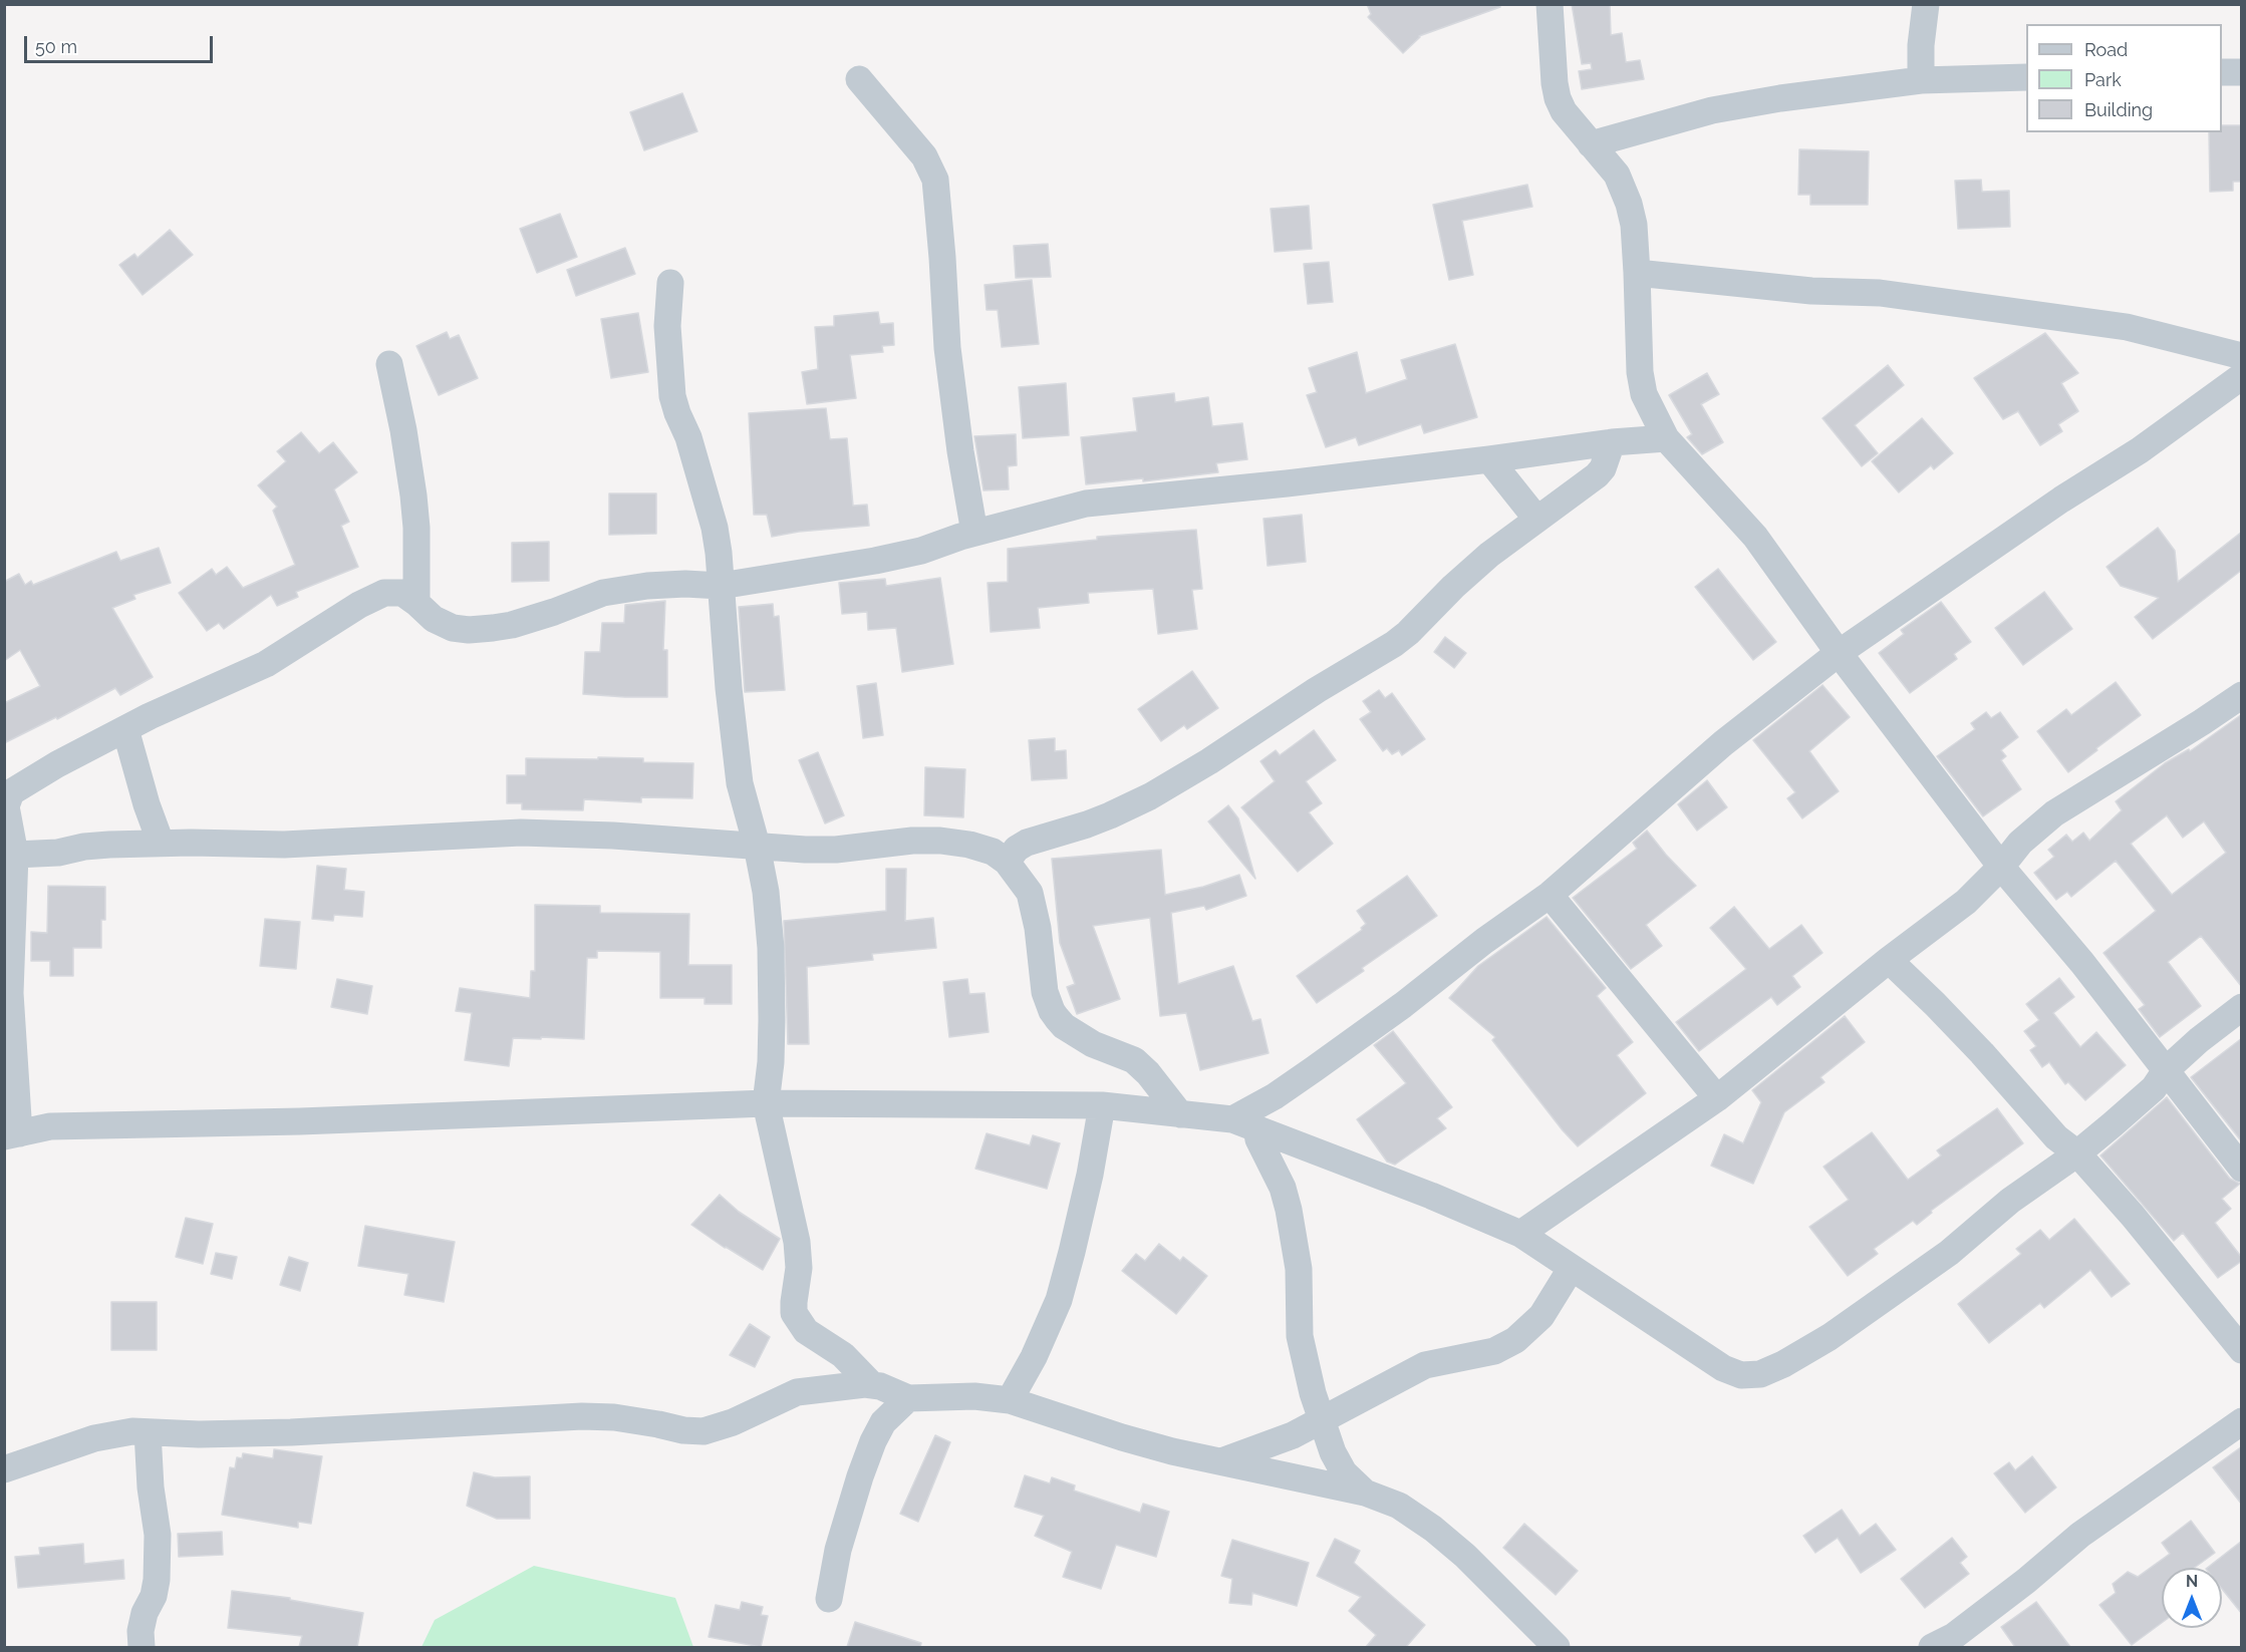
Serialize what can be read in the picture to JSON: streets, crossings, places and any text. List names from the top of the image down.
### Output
{
  "legend": ["Road", "Park", "Building"],
  "scale_bar": "50 m",
  "north": "top"
}
